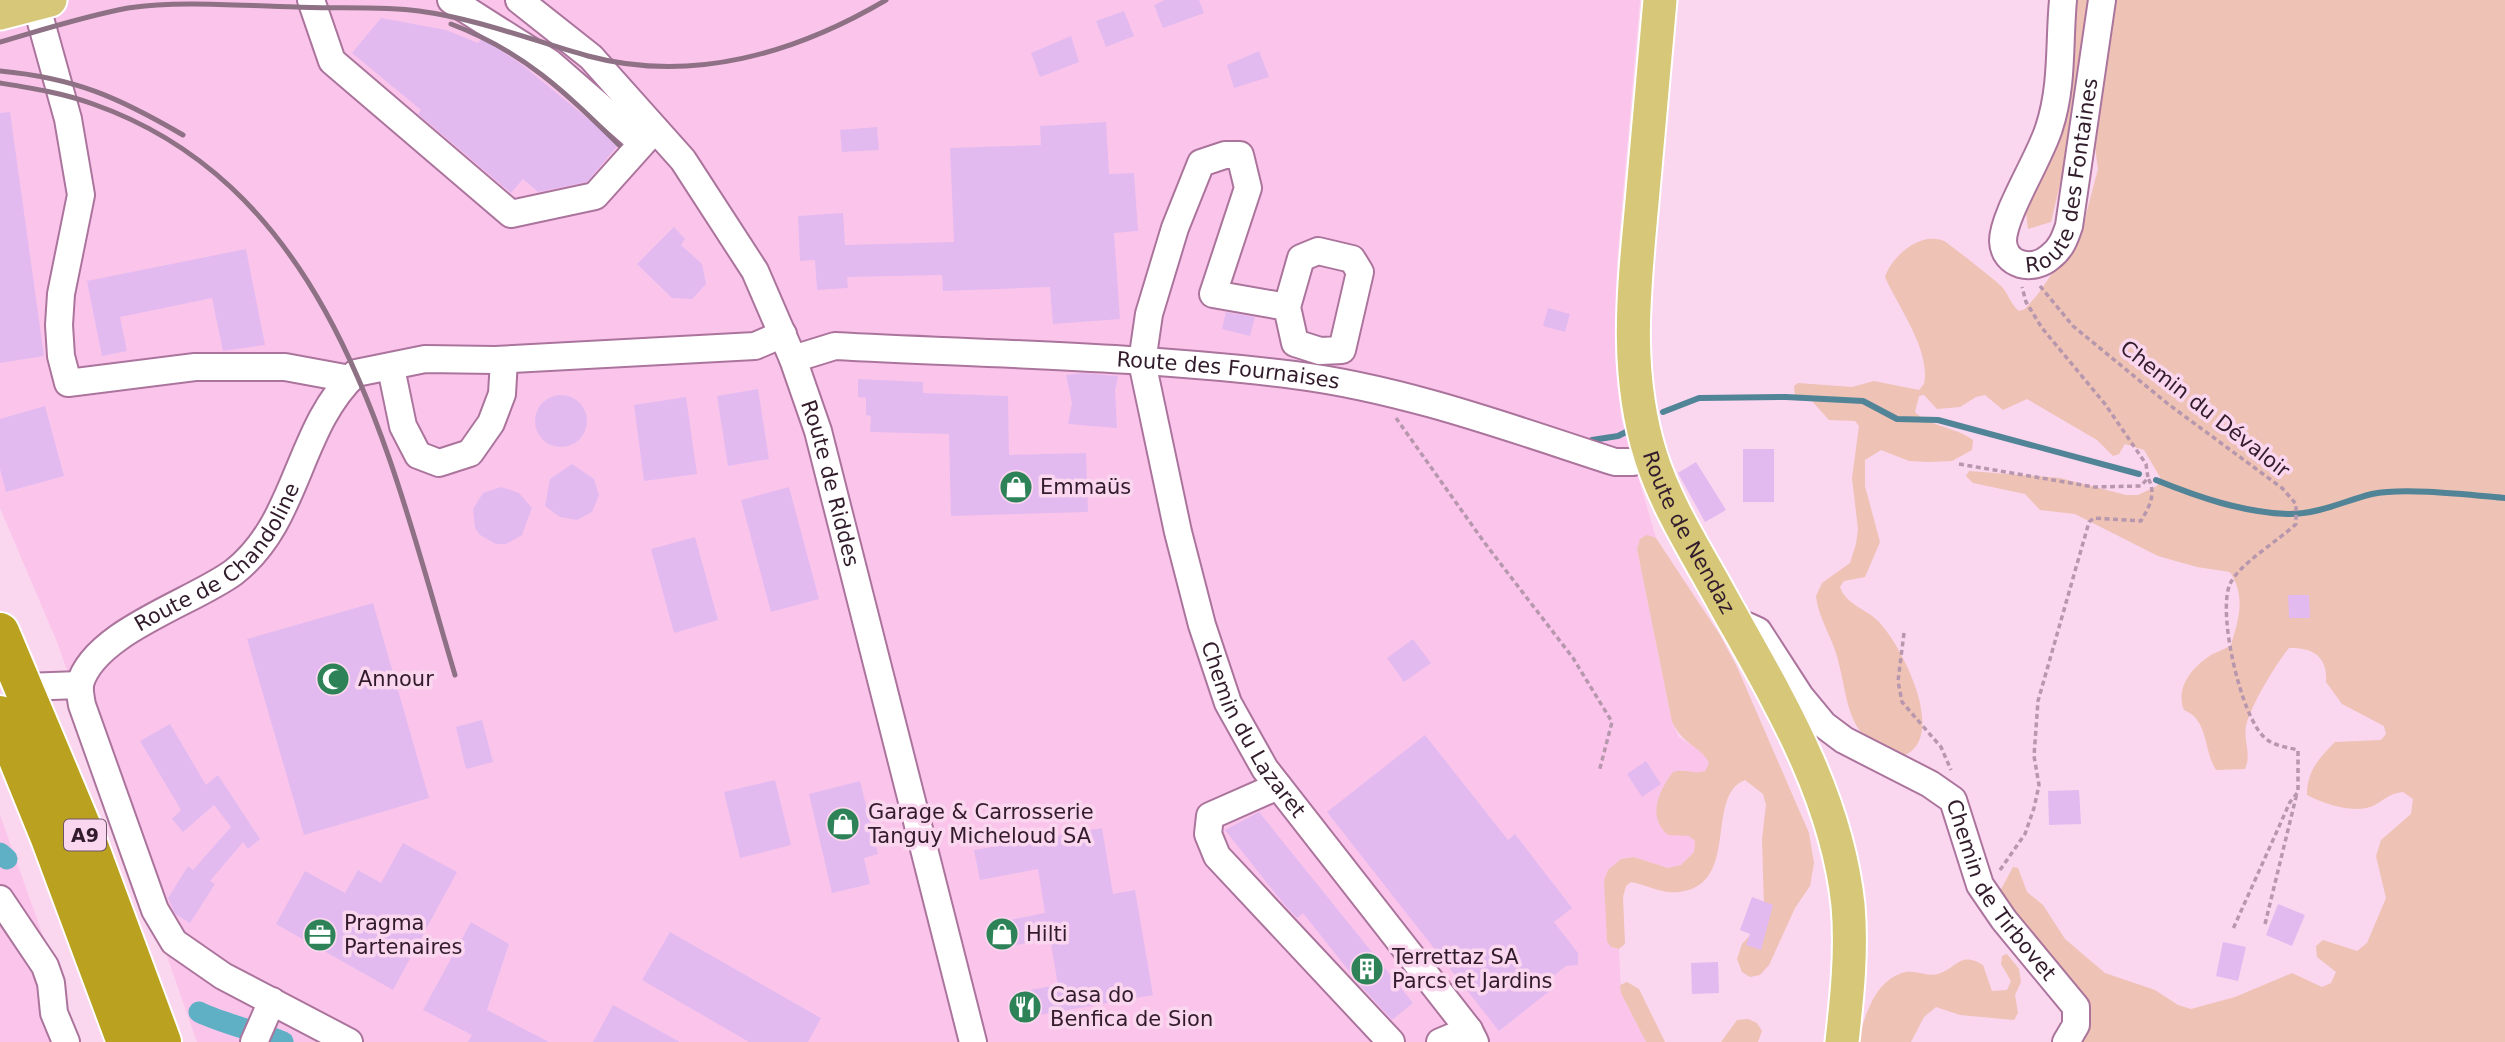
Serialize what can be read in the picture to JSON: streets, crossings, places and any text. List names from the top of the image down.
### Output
{
  "streets": {
    "highway": ["A9"],
    "main road": ["Route de Nendaz"],
    "street": [
      "Route des Fontaines",
      "Route des Fournaises",
      "Route de Riddes",
      "Route de Chandoline",
      "Chemin du Lazaret",
      "Chemin de Tirbovet"
    ],
    "path": ["Chemin du Dévaloir"]
  },
  "crossings": [
    ["Route des Fontaines", "Chemin du Dévaloir"],
    ["Route des Fournaises", "Route de Riddes"],
    ["Route des Fournaises", "Route de Nendaz"],
    ["Route des Fournaises", "Chemin du Lazaret"],
    ["Route de Nendaz", "Chemin de Tirbovet"]
  ],
  "places": {
    "shop": ["Emmaüs", "Garage & Carrosserie Tanguy Micheloud SA", "Hilti"],
    "mosque": ["Annour"],
    "office": ["Pragma Partenaires"],
    "building": ["Terrettaz SA Parcs et Jardins"],
    "restaurant": ["Casa do Benfica de Sion"]
  }
}
